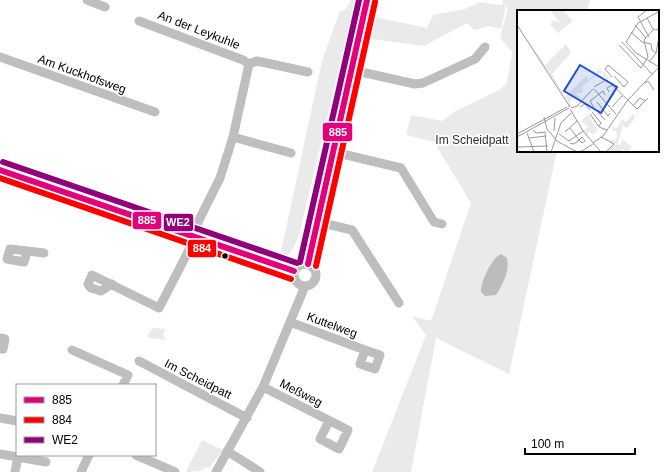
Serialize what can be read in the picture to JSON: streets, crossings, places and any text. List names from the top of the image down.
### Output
{
  "streets": {
    "street": [
      "An der Leykuhle",
      "Am Kuckhofsweg",
      "Kuttelweg",
      "Im Scheidpatt",
      "Meßweg"
    ]
  },
  "parks": ["Im Scheidpatt"],
  "lines": ["transit line 885", "transit line WE2", "transit line 884"],
  "legend": ["885", "884", "WE2"],
  "scale_bar": "100 m"
}
